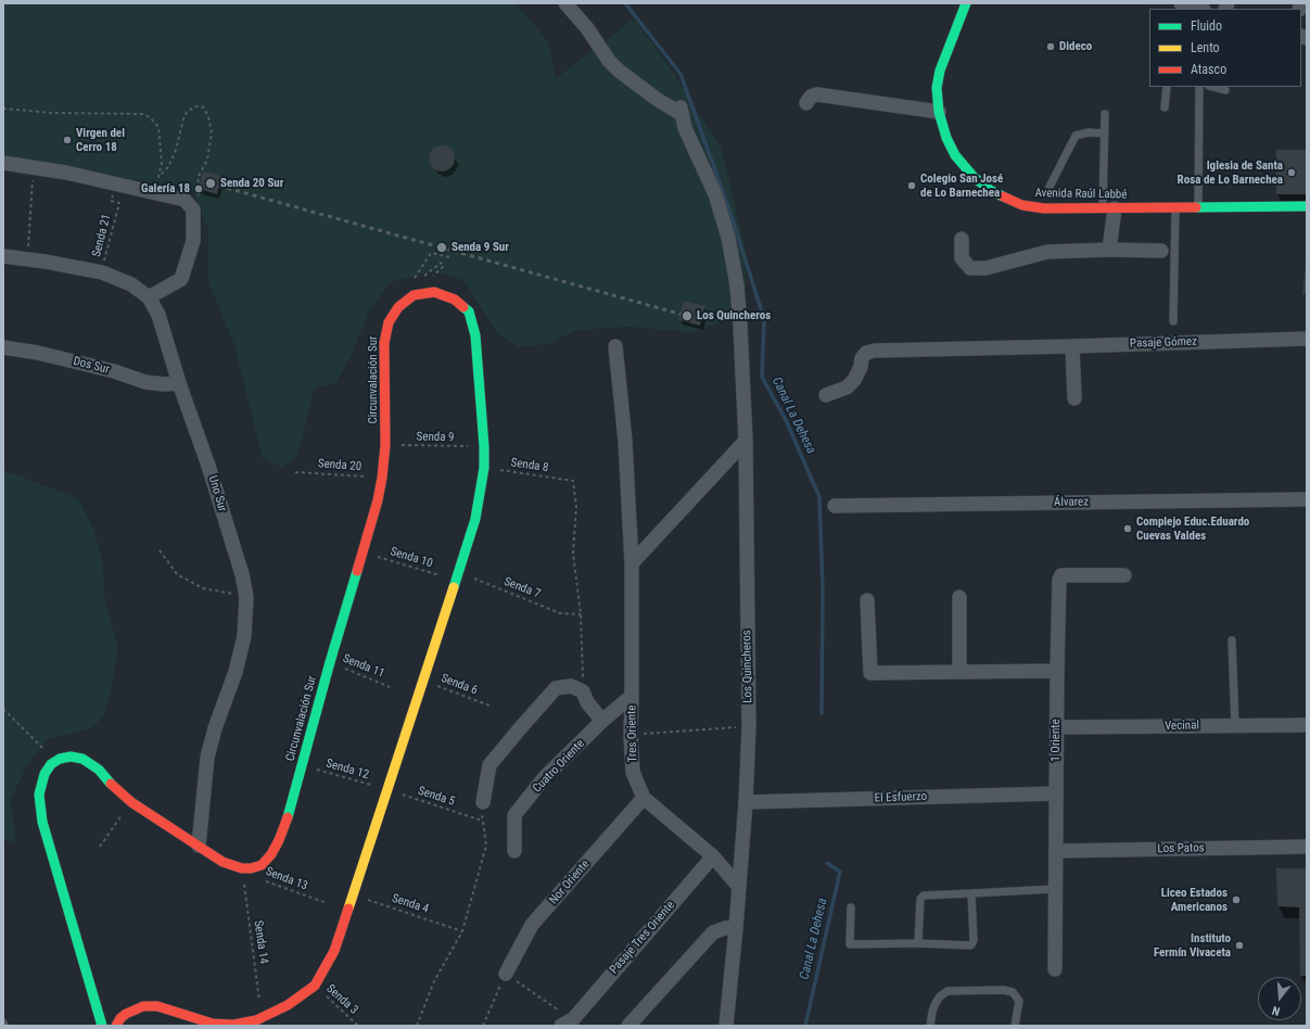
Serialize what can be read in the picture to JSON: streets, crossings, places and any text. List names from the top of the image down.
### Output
{
  "streets": {
    "street": [
      "Avenida Raúl Labbé",
      "Pasaje Gómez",
      "Dos Sur",
      "Circunvalación Sur",
      "Uno Sur",
      "Álvarez",
      "Los Quincheros",
      "Vecinal",
      "Tres Oriente",
      "1 Oriente",
      "Cuatro Oriente",
      "El Esfuerzo",
      "Los Patos",
      "Nor Oriente",
      "Pasaje Tres Oriente"
    ],
    "path": [
      "Senda 21",
      "Senda 9",
      "Senda 20",
      "Senda 8",
      "Senda 10",
      "Senda 7",
      "Senda 11",
      "Senda 6",
      "Senda 12",
      "Senda 5",
      "Senda 13",
      "Senda 4",
      "Senda 14",
      "Senda 3"
    ]
  },
  "crossings": [
    ["Senda 21", "Uno Sur"],
    ["Dos Sur", "Uno Sur"],
    ["Circunvalación Sur", "Senda 9"],
    ["Circunvalación Sur", "Senda 20"],
    ["Circunvalación Sur", "Senda 8"],
    ["Circunvalación Sur", "Senda 10"],
    ["Circunvalación Sur", "Senda 7"],
    ["Circunvalación Sur", "Senda 11"],
    ["Circunvalación Sur", "Senda 6"],
    ["Circunvalación Sur", "Senda 12"],
    ["Circunvalación Sur", "Senda 5"],
    ["Circunvalación Sur", "Senda 4"],
    ["Circunvalación Sur", "Senda 14"],
    ["Circunvalación Sur", "Senda 3"],
    ["Senda 8", "Senda 7"],
    ["Senda 10", "Senda 7"],
    ["Los Quincheros", "Tres Oriente"],
    ["Los Quincheros", "El Esfuerzo"],
    ["Vecinal", "1 Oriente"],
    ["Tres Oriente", "Cuatro Oriente"],
    ["Tres Oriente", "Nor Oriente"],
    ["Tres Oriente", "Pasaje Tres Oriente"],
    ["1 Oriente", "El Esfuerzo"],
    ["1 Oriente", "Los Patos"],
    ["Senda 12", "Senda 5"]
  ],
  "water": ["Canal La Dehesa"],
  "places": [
    "Dideco",
    "Virgen del Cerro 18",
    "Iglesia de Santa Rosa de Lo Barnechea",
    "Senda 20 Sur",
    "Colegio San José de Lo Barnechea",
    "Galería 18",
    "Senda 9 Sur",
    "Los Quincheros",
    "Complejo Educ.Eduardo Cuevas Valdes",
    "Liceo Estados Americanos",
    "Instituto Fermín Vivaceta"
  ],
  "legend": ["Fluido", "Lento", "Atasco"],
  "north": "bottom"
}
